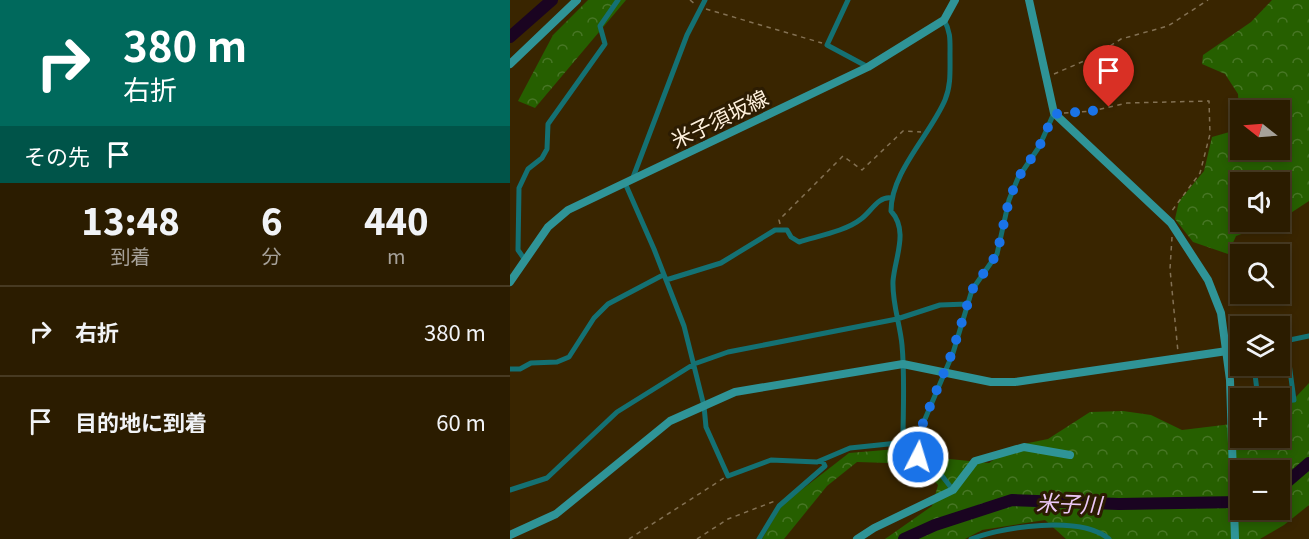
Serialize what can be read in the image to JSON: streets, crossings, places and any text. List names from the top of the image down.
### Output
{
  "streets": {
    "street": ["米子須坂線"]
  },
  "water": ["米子川"],
  "north": "left",
  "page": {
    "turn": ["380 m", "右折"],
    "map_buttons": ["+", "−"],
    "then": "その先",
    "eta": [
      "13:48",
      "到着",
      "6",
      "分",
      "440",
      "m"
    ],
    "list": [
      {
        "name": "右折",
        "value": "380 m"
      },
      {
        "name": "目的地に到着",
        "value": "60 m"
      }
    ]
  }
}
